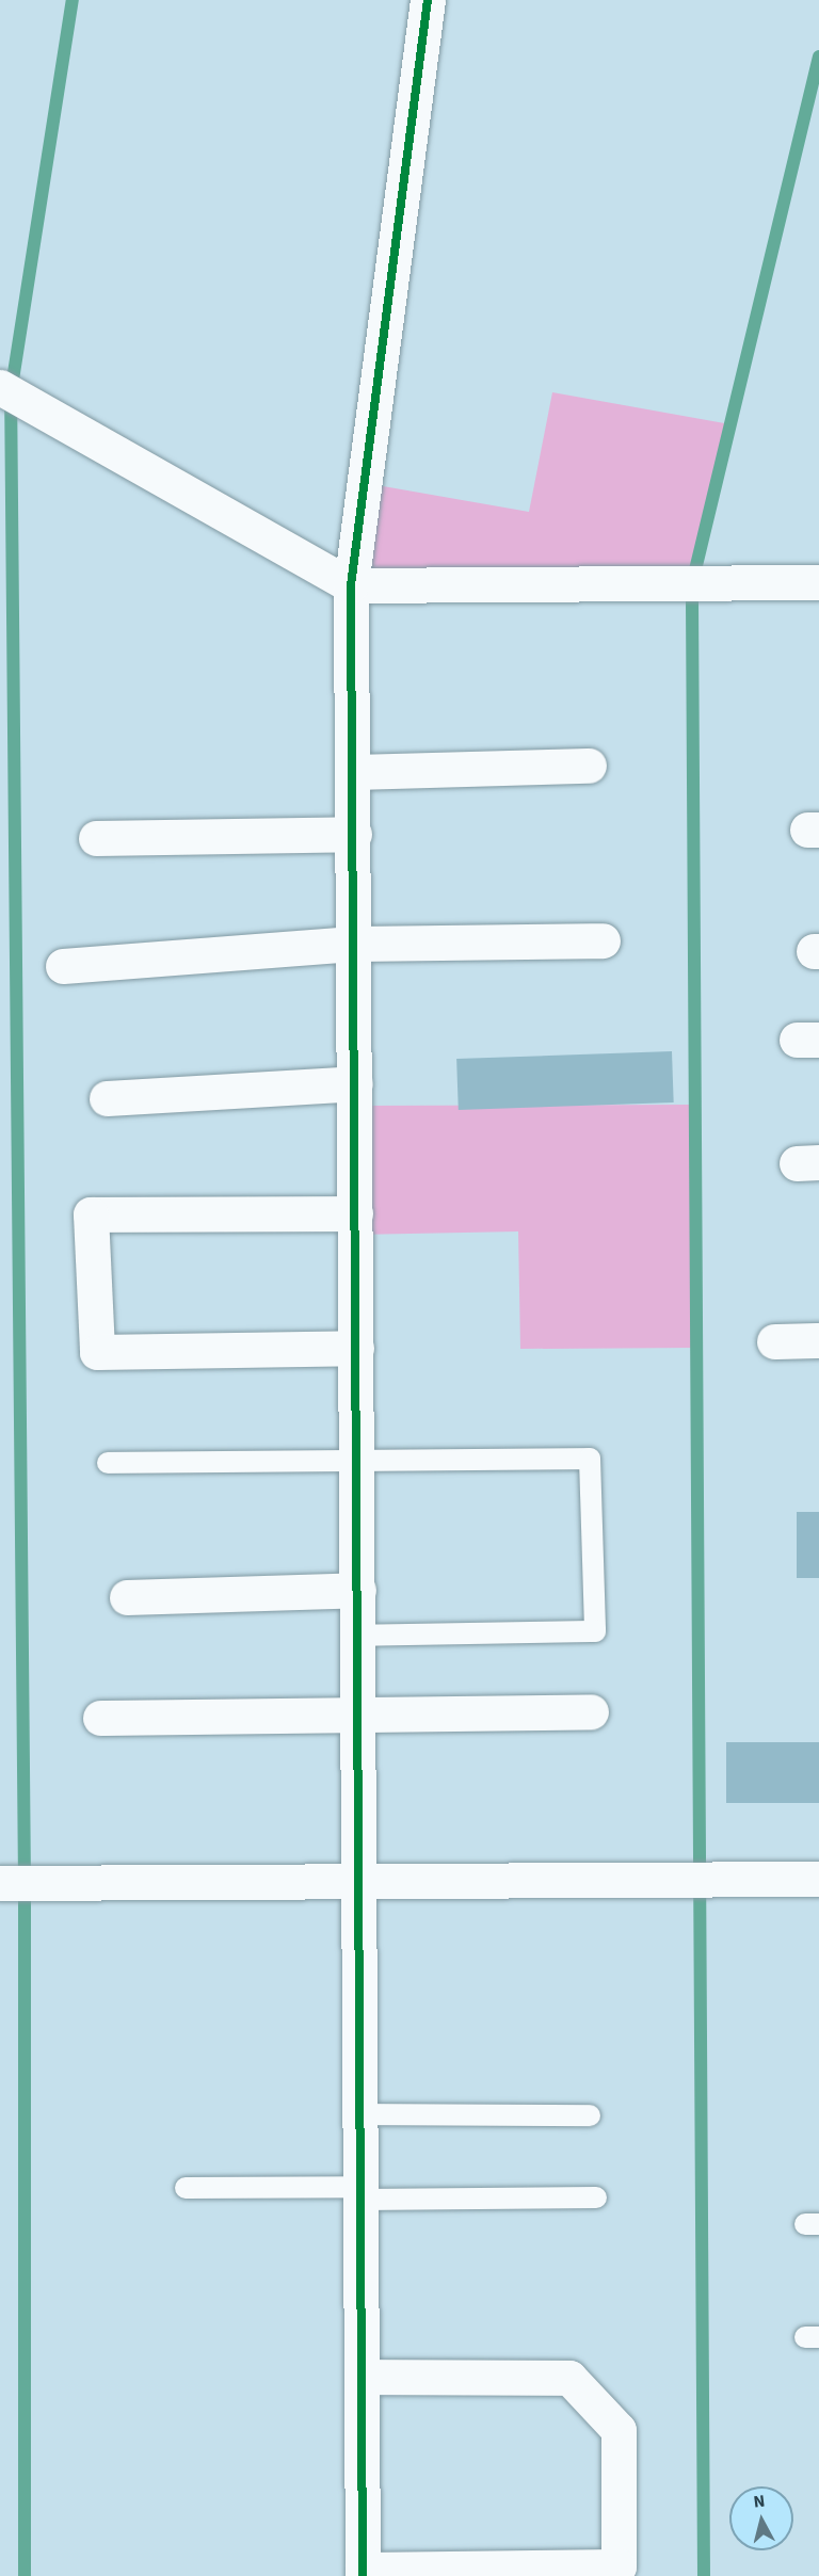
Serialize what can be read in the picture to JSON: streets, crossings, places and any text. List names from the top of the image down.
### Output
{
  "north": "top"
}
